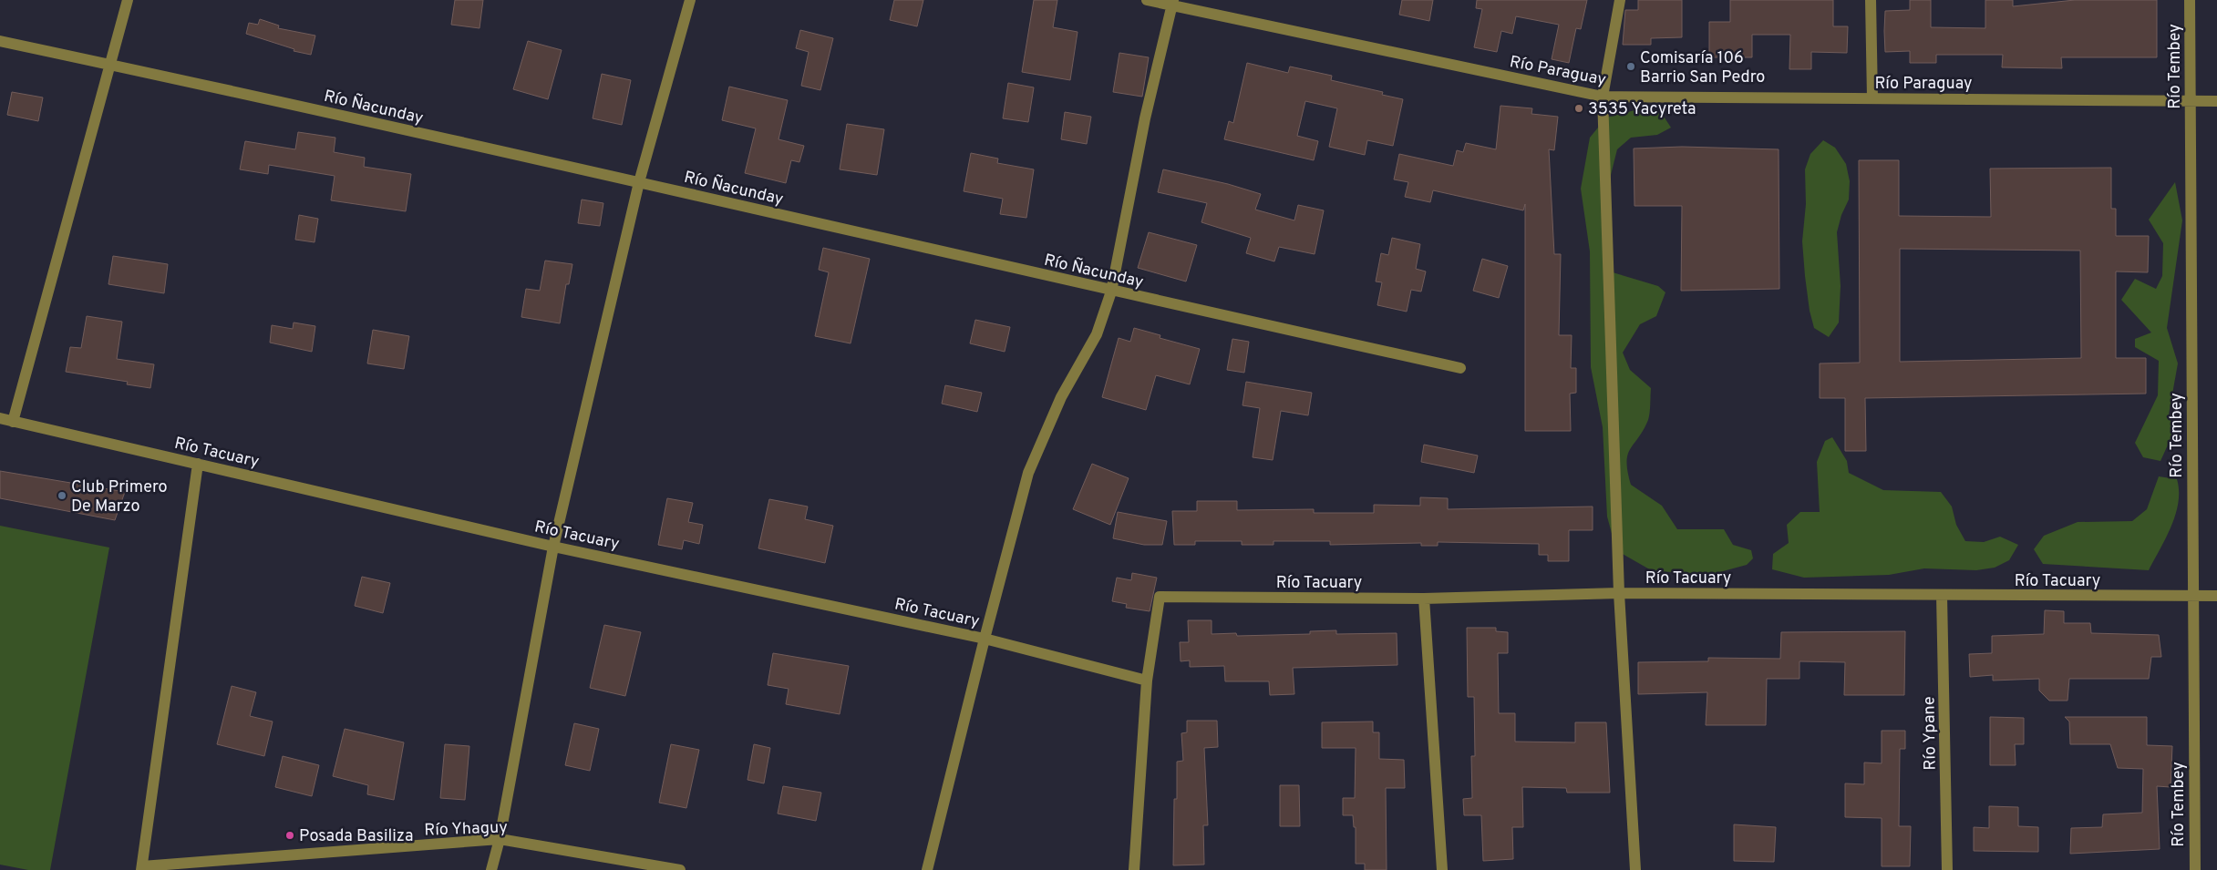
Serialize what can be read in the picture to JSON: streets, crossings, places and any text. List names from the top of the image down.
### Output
{
  "streets": {
    "street": [
      "Río Tembey",
      "Río Paraguay",
      "Río Ñacunday",
      "Río Tacuary",
      "Río Ypane",
      "Río Yhaguy"
    ]
  },
  "crossings": [
    ["Río Tembey", "Río Paraguay"],
    ["Río Tembey", "Río Tacuary"],
    ["Río Tacuary", "Río Ypane"]
  ],
  "places": [
    "Comisaría 106 Barrio San Pedro",
    "3535 Yacyreta",
    "Club Primero De Marzo",
    "Posada Basiliza"
  ]
}
